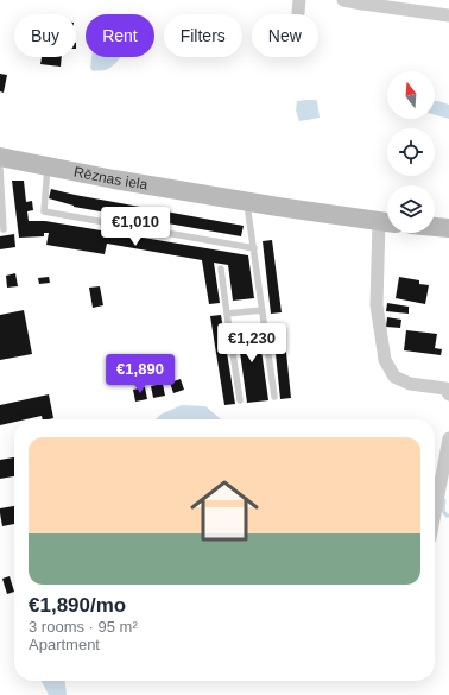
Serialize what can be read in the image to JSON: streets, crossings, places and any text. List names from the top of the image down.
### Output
{
  "streets": {
    "main road": ["Rēznas iela"]
  },
  "north": "top",
  "page": {
    "chip": [
      "Buy",
      "Rent",
      "Filters",
      "New"
    ],
    "price": ["€1,010", "€1,230", "€1,890"],
    "list": [
      {
        "name": "€1,890/mo",
        "note": "3 rooms · 95 m² · Apartment"
      }
    ]
  }
}
